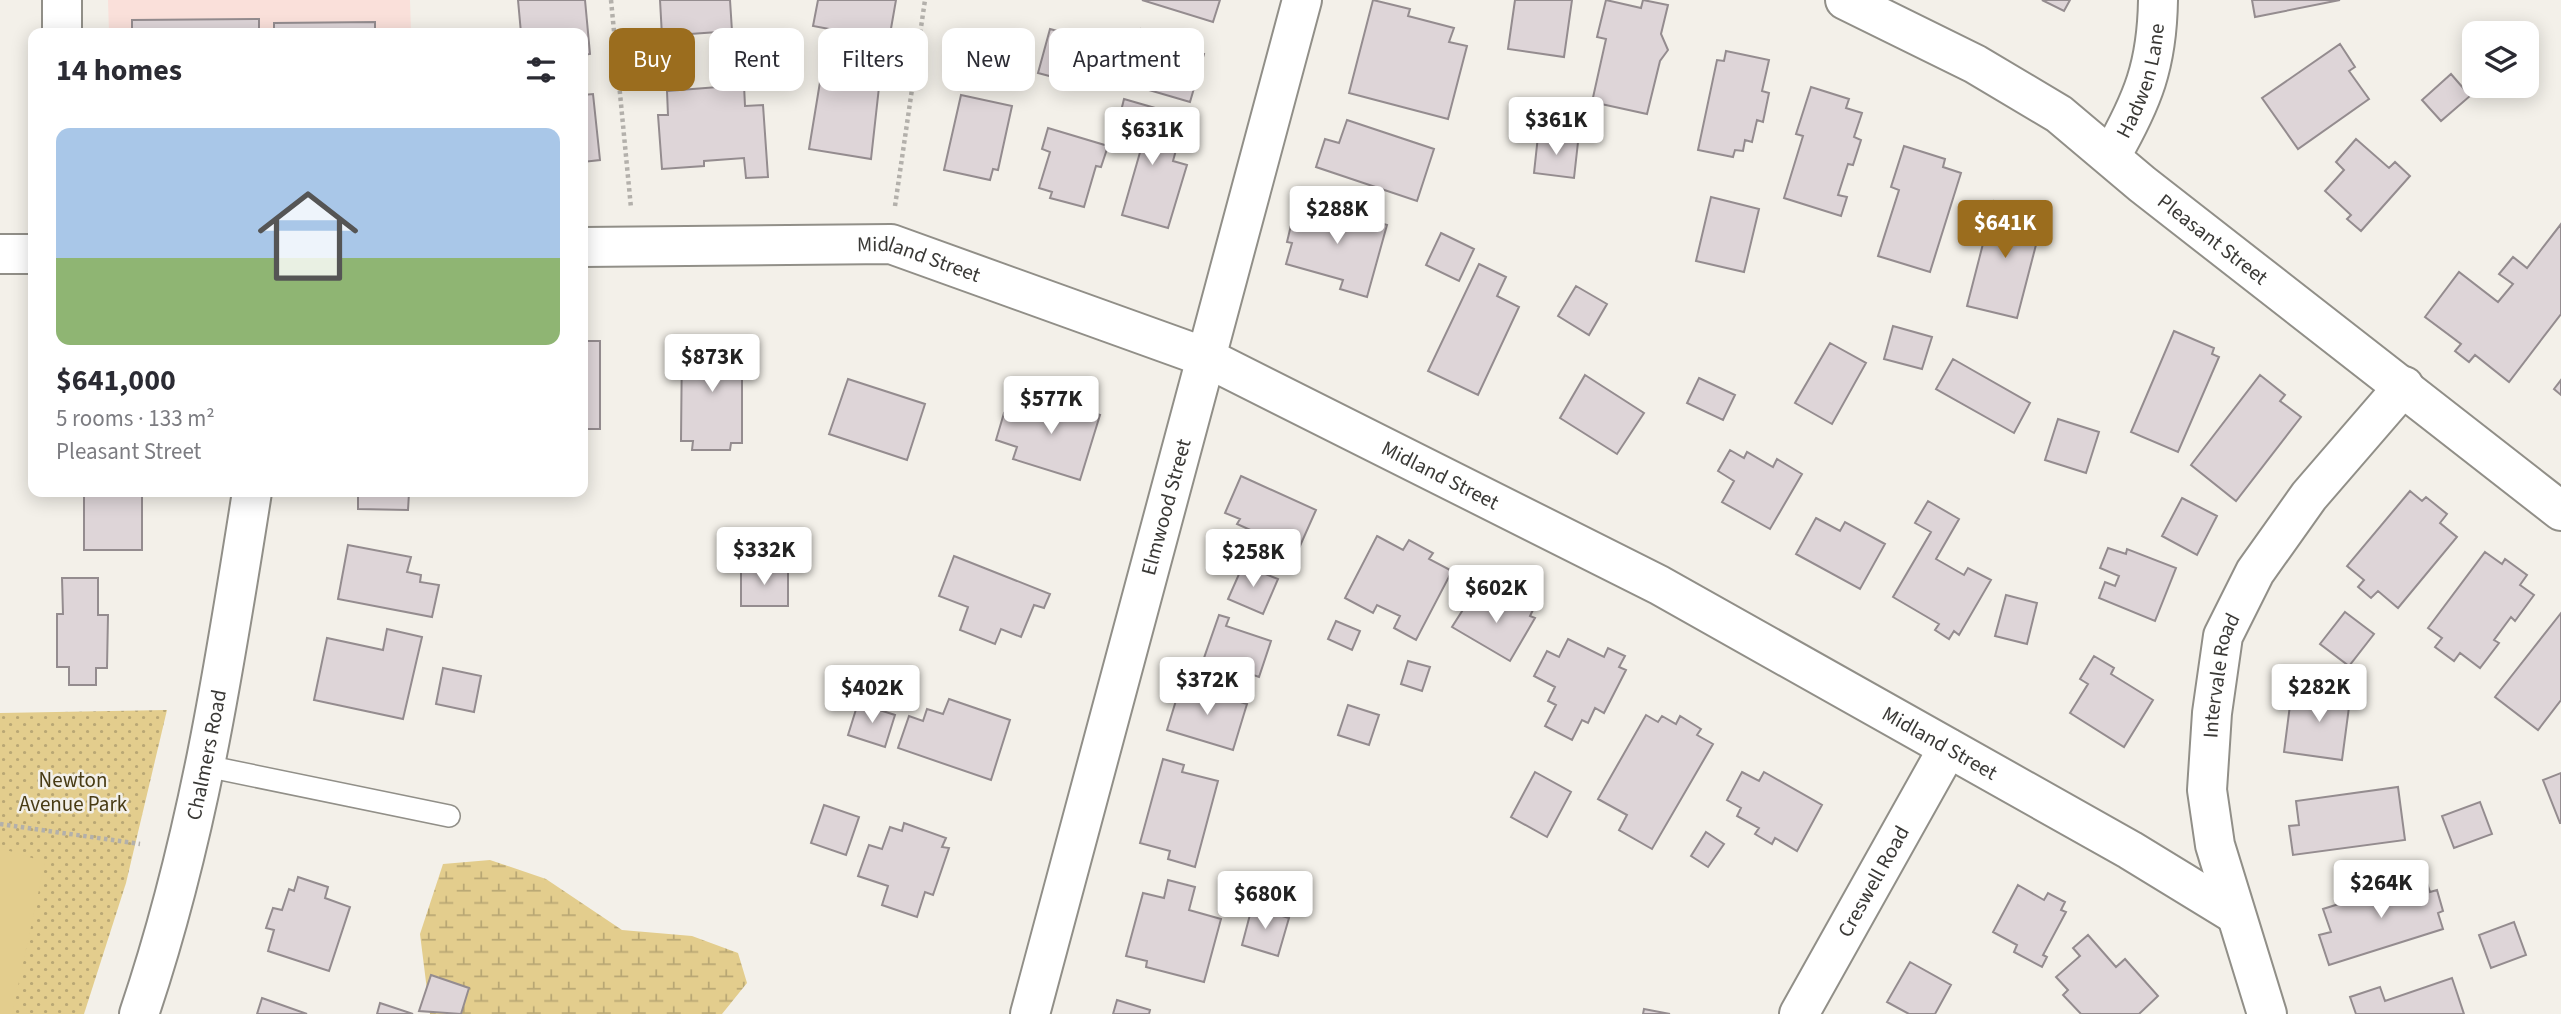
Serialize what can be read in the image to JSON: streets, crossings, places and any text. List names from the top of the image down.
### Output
{
  "streets": {
    "street": [
      "Hadwen Lane",
      "Pleasant Street",
      "Midland Street",
      "Elmwood Street",
      "Intervale Road",
      "Chalmers Road",
      "Creswell Road"
    ]
  },
  "crossings": [
    ["Hadwen Lane", "Pleasant Street"],
    ["Pleasant Street", "Intervale Road"],
    ["Midland Street", "Elmwood Street"],
    ["Midland Street", "Intervale Road"],
    ["Midland Street", "Creswell Road"]
  ],
  "parks": ["Newton Avenue Park"],
  "page": {
    "chip": [
      "Buy",
      "Rent",
      "Filters",
      "New",
      "Apartment"
    ],
    "heading": "14 homes",
    "price": [
      "$361K",
      "$631K",
      "$288K",
      "$641K",
      "$873K",
      "$577K",
      "$332K",
      "$258K",
      "$602K",
      "$372K",
      "$282K",
      "$402K",
      "$264K",
      "$680K"
    ],
    "list": [
      {
        "name": "$641,000",
        "note": "5 rooms · 133 m² · Pleasant Street"
      }
    ]
  }
}
